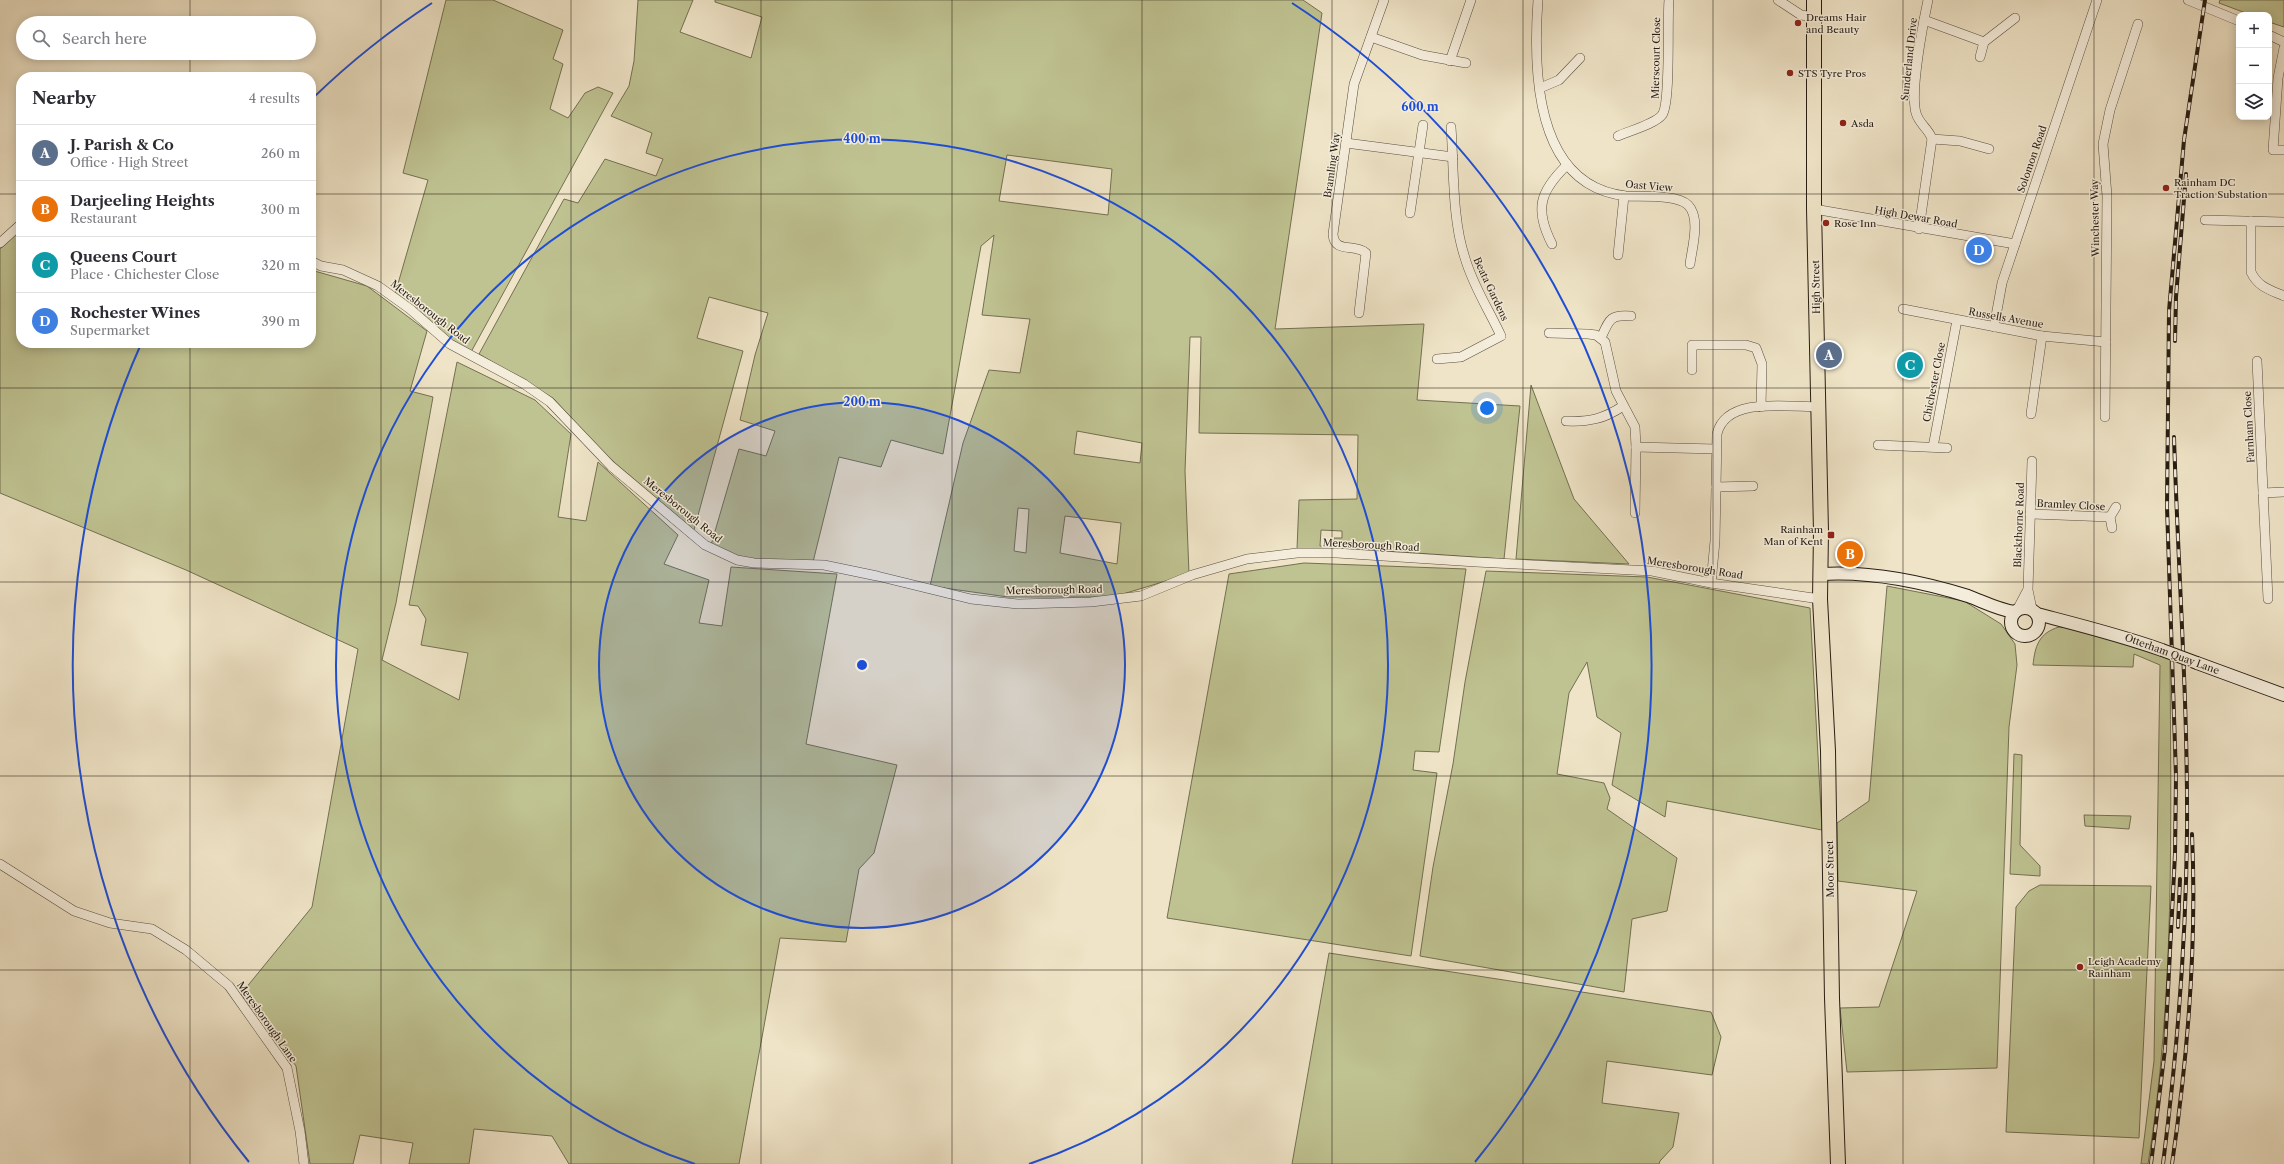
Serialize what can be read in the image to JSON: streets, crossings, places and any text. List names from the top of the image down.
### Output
{
  "streets": {
    "main road": ["High Street", "Moor Street"],
    "street": [
      "Mierscourt Close",
      "Sunderland Drive",
      "Solomon Road",
      "Bramling Way",
      "Oast View",
      "High Dewar Road",
      "Winchester Way",
      "Beata Gardens",
      "Meresborough Road",
      "Russells Avenue",
      "Chichester Close",
      "Farnham Close",
      "Bramley Close",
      "Blackthorne Road",
      "Otterham Quay Lane",
      "Meresborough Lane"
    ]
  },
  "crossings": [
    ["Solomon Road", "High Dewar Road"],
    ["Solomon Road", "Russells Avenue"],
    ["High Dewar Road", "High Street"],
    ["Winchester Way", "Russells Avenue"],
    ["High Street", "Otterham Quay Lane"],
    ["High Street", "Moor Street"],
    ["Meresborough Road", "Moor Street"],
    ["Russells Avenue", "Chichester Close"],
    ["Bramley Close", "Blackthorne Road"],
    ["Blackthorne Road", "Otterham Quay Lane"],
    ["Otterham Quay Lane", "Moor Street"]
  ],
  "places": {
    "other": [
      "Dreams Hair and Beauty",
      "STS Tyre Pros",
      "Asda",
      "Rainham DC Traction Substation",
      "Rose Inn",
      "Leigh Academy Rainham"
    ],
    "transit": ["Rainham Man of Kent"]
  },
  "page": {
    "map_buttons": ["+", "−"],
    "search": "Search here",
    "heading": ["Nearby", "4 results"],
    "list": [
      {
        "mark": "A",
        "name": "J. Parish & Co",
        "note": "Office · High Street",
        "value": "260 m"
      },
      {
        "mark": "B",
        "name": "Darjeeling Heights",
        "note": "Restaurant",
        "value": "300 m"
      },
      {
        "mark": "C",
        "name": "Queens Court",
        "note": "Place · Chichester Close",
        "value": "320 m"
      },
      {
        "mark": "D",
        "name": "Rochester Wines",
        "note": "Supermarket",
        "value": "390 m"
      }
    ],
    "pins": [
      "D",
      "A",
      "C",
      "B"
    ]
  },
  "rings": ["600 m", "400 m", "200 m"]
}
